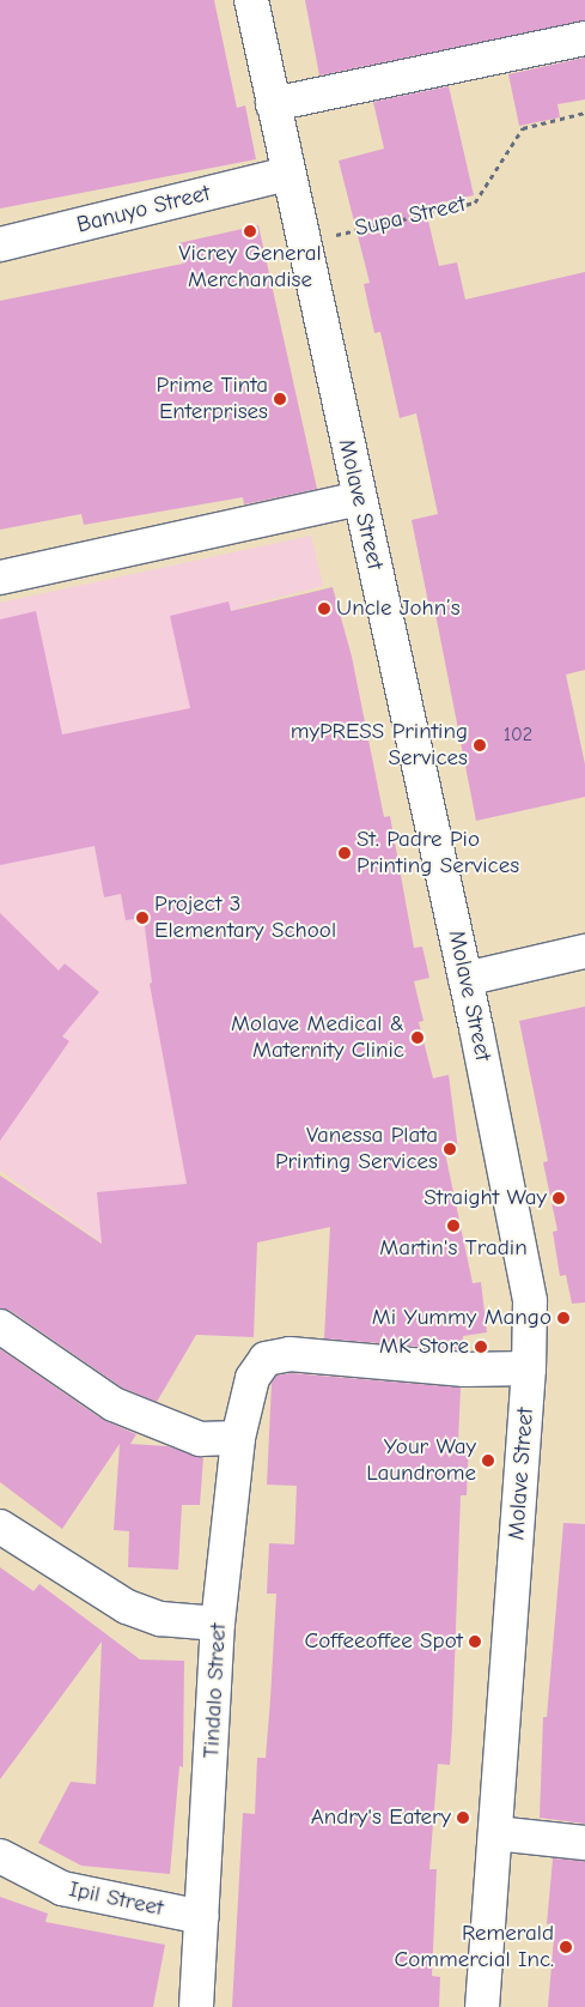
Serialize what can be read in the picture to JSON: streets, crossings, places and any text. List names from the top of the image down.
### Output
{
  "streets": {
    "street": [
      "Banuyo Street",
      "Molave Street",
      "Tindalo Street",
      "Ipil Street"
    ],
    "path": ["Supa Street"]
  },
  "crossings": [
    ["Banuyo Street", "Molave Street"],
    ["Supa Street", "Molave Street"],
    ["Molave Street", "Tindalo Street"],
    ["Tindalo Street", "Ipil Street"]
  ],
  "places": [
    "Vicrey General Merchandise",
    "Prime Tinta Enterprises",
    "Uncle John’s",
    "myPRESS Printing Services",
    "St. Padre Pio Printing Services",
    "Project 3 Elementary School",
    "Molave Medical & Maternity Clinic",
    "Vanessa Plata Printing Services",
    "Straight Way",
    "Martin's Tradin",
    "Mi Yummy Mango",
    "MK Store",
    "Your Way Laundrome",
    "Coffeeoffee Spot",
    "Andry's Eatery",
    "Remerald Commercial Inc."
  ],
  "house_numbers": ["102"]
}
